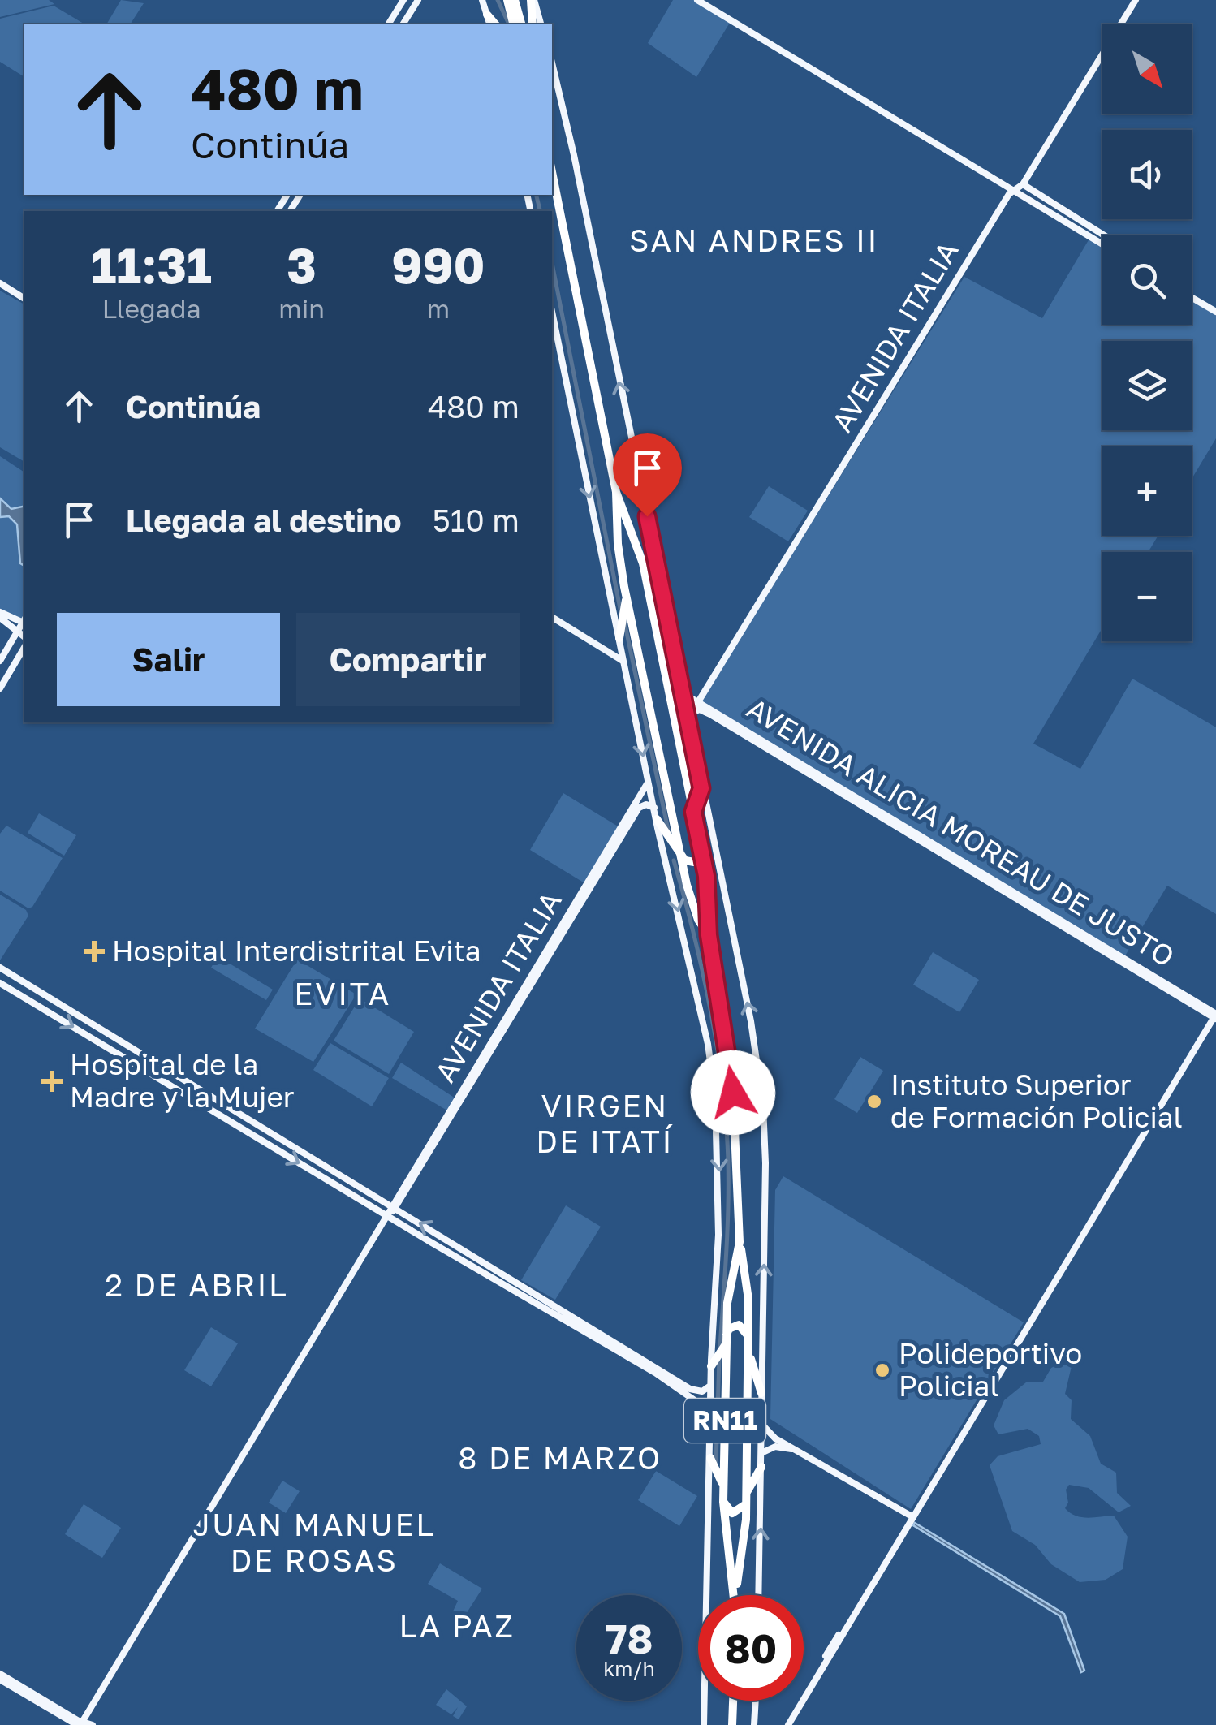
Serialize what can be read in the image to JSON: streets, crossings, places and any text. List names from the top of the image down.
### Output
{
  "streets": {
    "highway": ["RN11"],
    "main road": ["AVENIDA ITALIA", "AVENIDA ALICIA MOREAU DE JUSTO"]
  },
  "crossings": [
    ["AVENIDA ITALIA", "AVENIDA ALICIA MOREAU DE JUSTO"]
  ],
  "districts": [
    "SAN ANDRES II",
    "EVITA",
    "VIRGEN DE ITATÍ",
    "2 DE ABRIL",
    "8 DE MARZO",
    "JUAN MANUEL DE ROSAS",
    "LA PAZ"
  ],
  "places": {
    "health": ["Hospital Interdistrital Evita", "Hospital de la Madre y la Mujer"],
    "other": ["Instituto Superior de Formación Policial", "Polideportivo Policial"]
  },
  "north": "bottom right",
  "page": {
    "map_buttons": ["+", "−"],
    "turn": ["480 m", "Continúa"],
    "eta": [
      "11:31",
      "Llegada",
      "3",
      "min",
      "990",
      "m"
    ],
    "list": [
      {
        "name": "Continúa",
        "value": "480 m"
      },
      {
        "name": "Llegada al destino",
        "value": "510 m"
      }
    ],
    "buttons": ["Salir", "Compartir"],
    "speed": "78 km/h",
    "limit": "80"
  }
}
